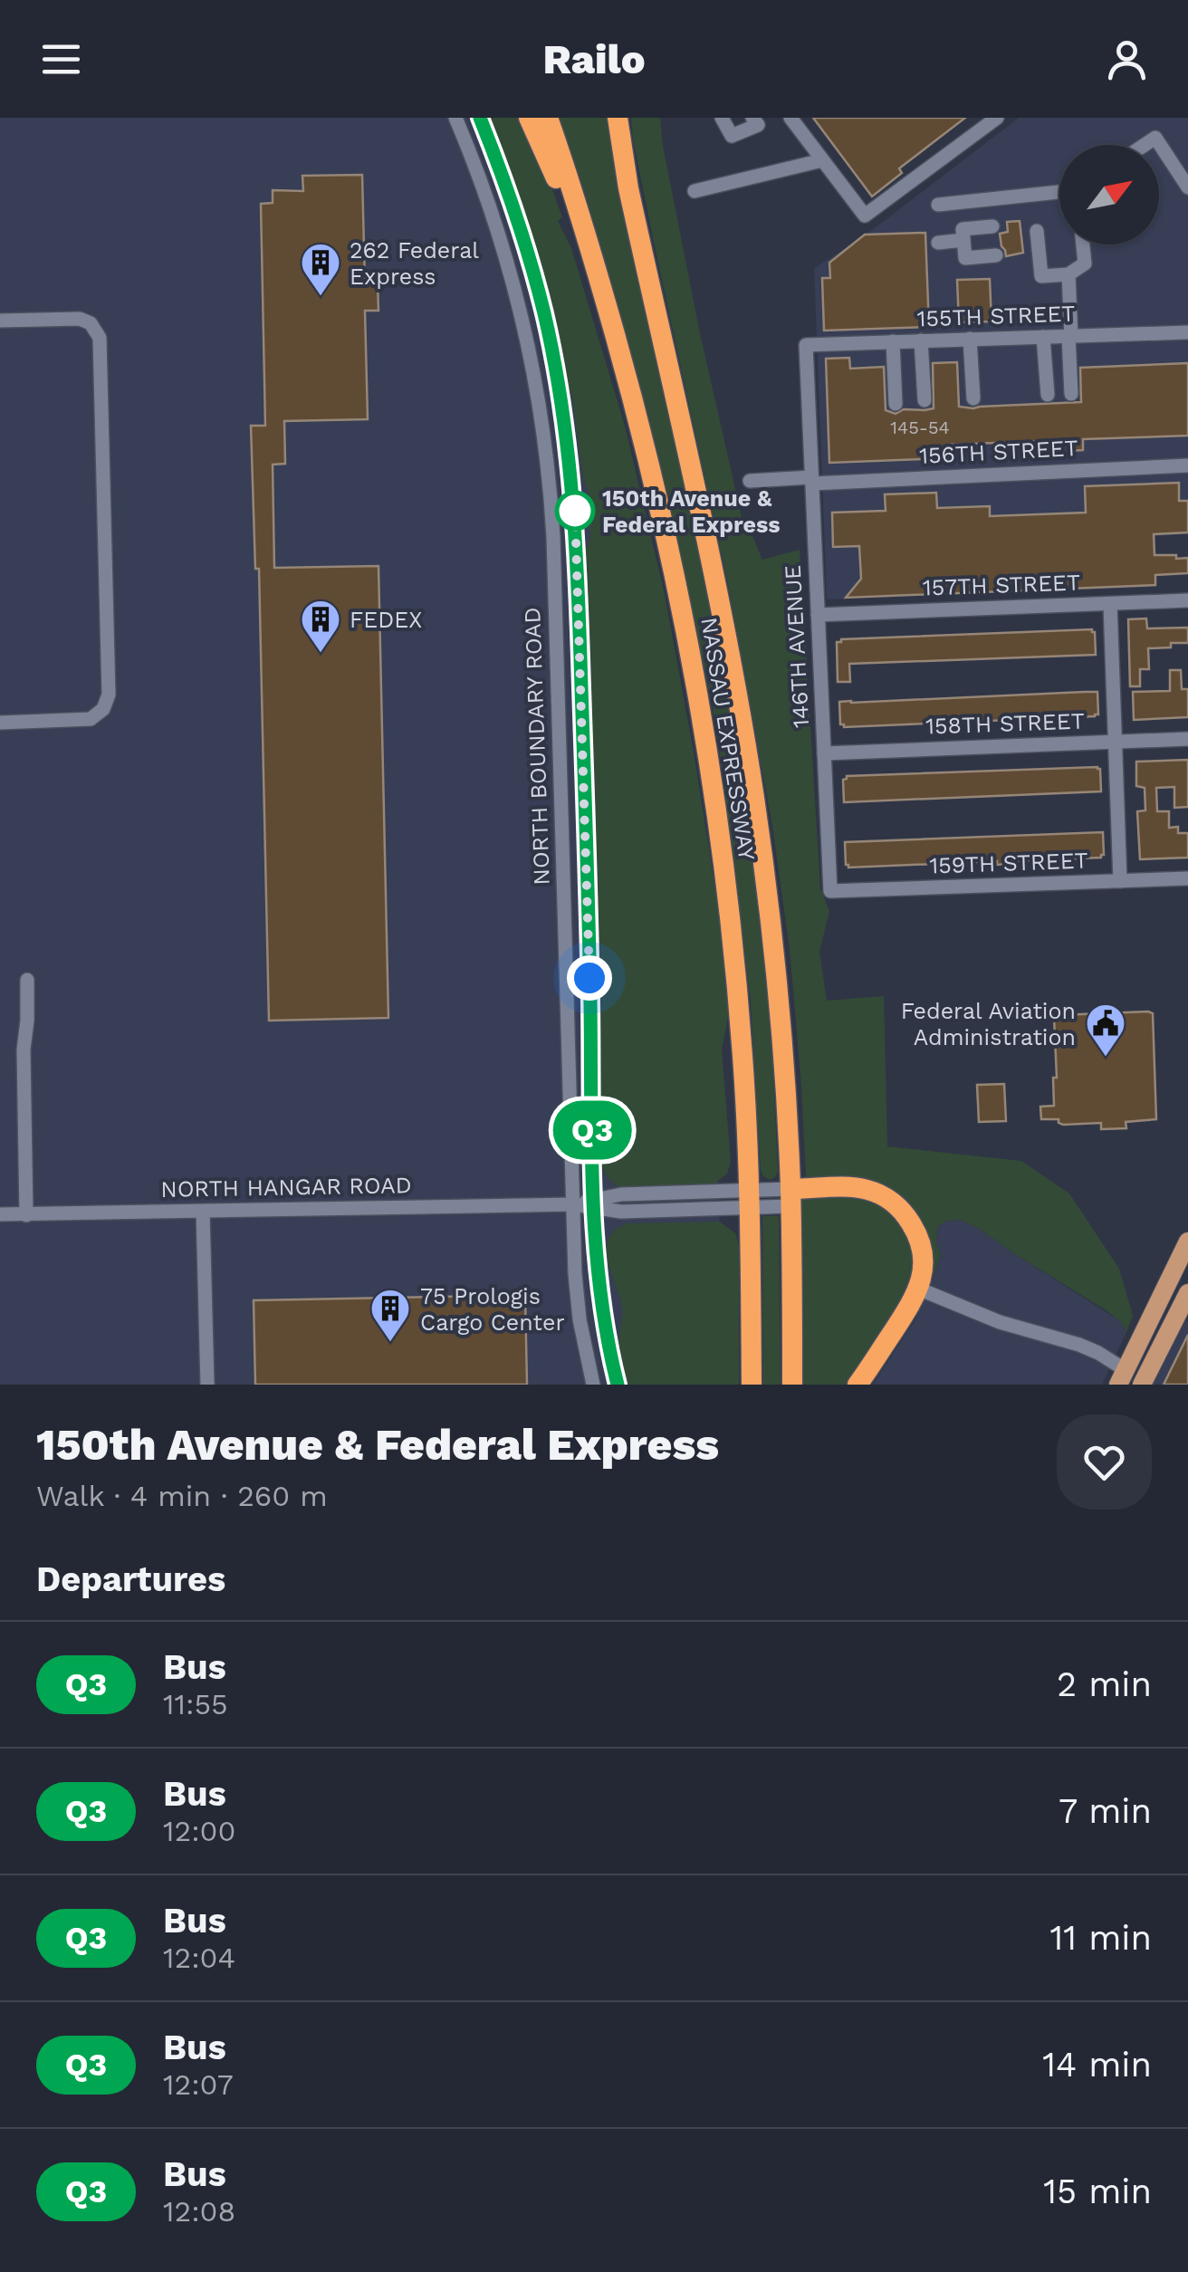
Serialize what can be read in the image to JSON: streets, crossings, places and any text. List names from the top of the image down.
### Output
{
  "streets": {
    "highway": ["NASSAU EXPRESSWAY"],
    "street": [
      "155TH STREET",
      "156TH STREET",
      "157TH STREET",
      "146TH AVENUE",
      "158TH STREET",
      "NORTH BOUNDARY ROAD",
      "159TH STREET",
      "NORTH HANGAR ROAD"
    ]
  },
  "crossings": [
    ["155TH STREET", "146TH AVENUE"],
    ["156TH STREET", "146TH AVENUE"],
    ["157TH STREET", "146TH AVENUE"],
    ["146TH AVENUE", "158TH STREET"],
    ["146TH AVENUE", "159TH STREET"],
    ["NASSAU EXPRESSWAY", "NORTH HANGAR ROAD"],
    ["NORTH BOUNDARY ROAD", "NORTH HANGAR ROAD"]
  ],
  "places": {
    "building": ["262 Federal Express", "FEDEX", "75 Prologis Cargo Center"],
    "other": ["150th Avenue & Federal Express"],
    "public building": ["Federal Aviation Administration"]
  },
  "lines": ["bus line Q3"],
  "house_numbers": ["145-54"],
  "north": "top right",
  "page": {
    "header": "Railo",
    "on_map": "Q3",
    "heading": [
      ["150th Avenue & Federal Express", "Walk · 4 min · 260 m"],
      "Departures"
    ],
    "list": [
      {
        "mark": "Q3",
        "name": "Bus",
        "note": "11:55",
        "value": "2 min"
      },
      {
        "mark": "Q3",
        "name": "Bus",
        "note": "12:00",
        "value": "7 min"
      },
      {
        "mark": "Q3",
        "name": "Bus",
        "note": "12:04",
        "value": "11 min"
      },
      {
        "mark": "Q3",
        "name": "Bus",
        "note": "12:07",
        "value": "14 min"
      },
      {
        "mark": "Q3",
        "name": "Bus",
        "note": "12:08",
        "value": "15 min"
      }
    ]
  }
}
